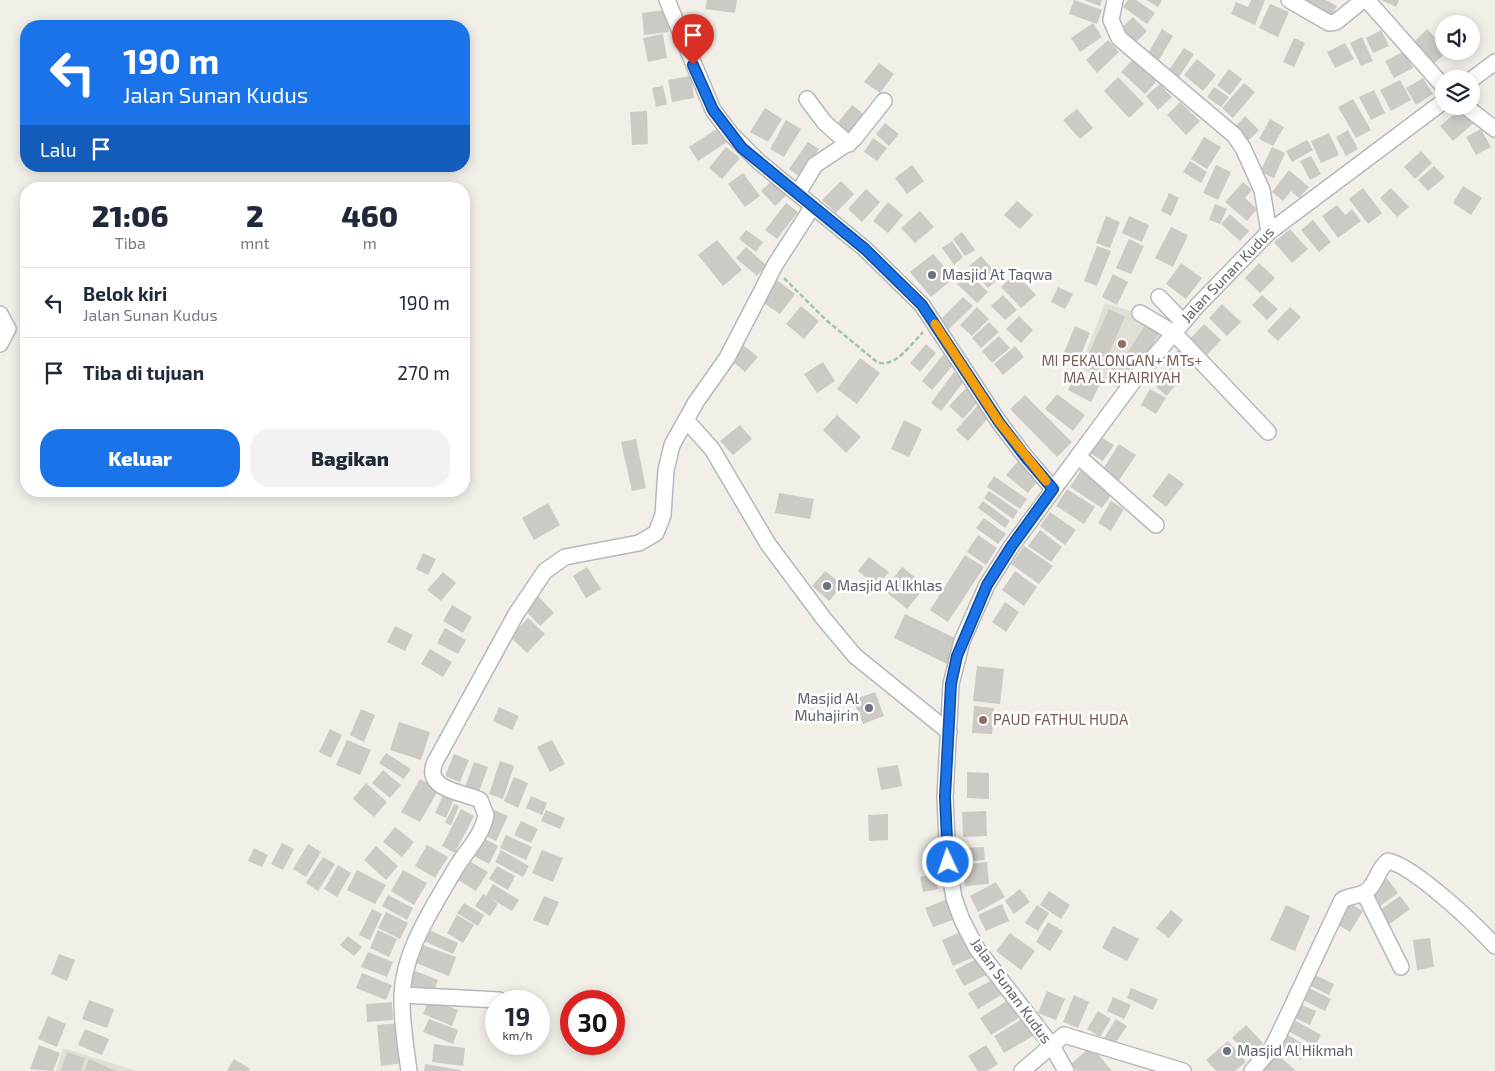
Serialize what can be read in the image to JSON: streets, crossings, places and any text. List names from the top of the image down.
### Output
{
  "streets": {
    "street": ["Jalan Sunan Kudus"]
  },
  "places": [
    "Masjid At Taqwa",
    "MI PEKALONGAN+ MTs+ MA AL KHAIRIYAH",
    "Masjid Al Ikhlas",
    "Masjid Al Muhajirin",
    "PAUD FATHUL HUDA",
    "Masjid Al Hikmah"
  ],
  "page": {
    "turn": ["190 m", "Jalan Sunan Kudus"],
    "then": "Lalu",
    "eta": [
      "21:06",
      "Tiba",
      "2",
      "mnt",
      "460",
      "m"
    ],
    "list": [
      {
        "name": "Belok kiri",
        "note": "Jalan Sunan Kudus",
        "value": "190 m"
      },
      {
        "name": "Tiba di tujuan",
        "value": "270 m"
      }
    ],
    "buttons": ["Keluar", "Bagikan"],
    "speed": "19 km/h",
    "limit": "30"
  }
}
